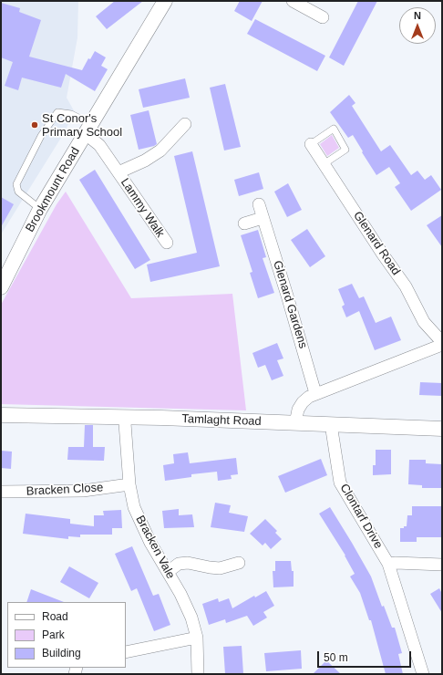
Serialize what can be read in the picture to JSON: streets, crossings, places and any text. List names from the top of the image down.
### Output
{
  "streets": {
    "street": [
      "Brookmount Road",
      "Lammy Walk",
      "Glenard Road",
      "Glenard Gardens",
      "Tamlaght Road",
      "Bracken Close",
      "Clontarf Drive",
      "Bracken Vale"
    ]
  },
  "crossings": [
    ["Brookmount Road", "Lammy Walk"],
    ["Tamlaght Road", "Clontarf Drive"],
    ["Tamlaght Road", "Bracken Vale"],
    ["Bracken Close", "Bracken Vale"]
  ],
  "places": ["St Conor's Primary School"],
  "legend": ["Road", "Park", "Building"],
  "scale_bar": "50 m",
  "north": "top"
}
